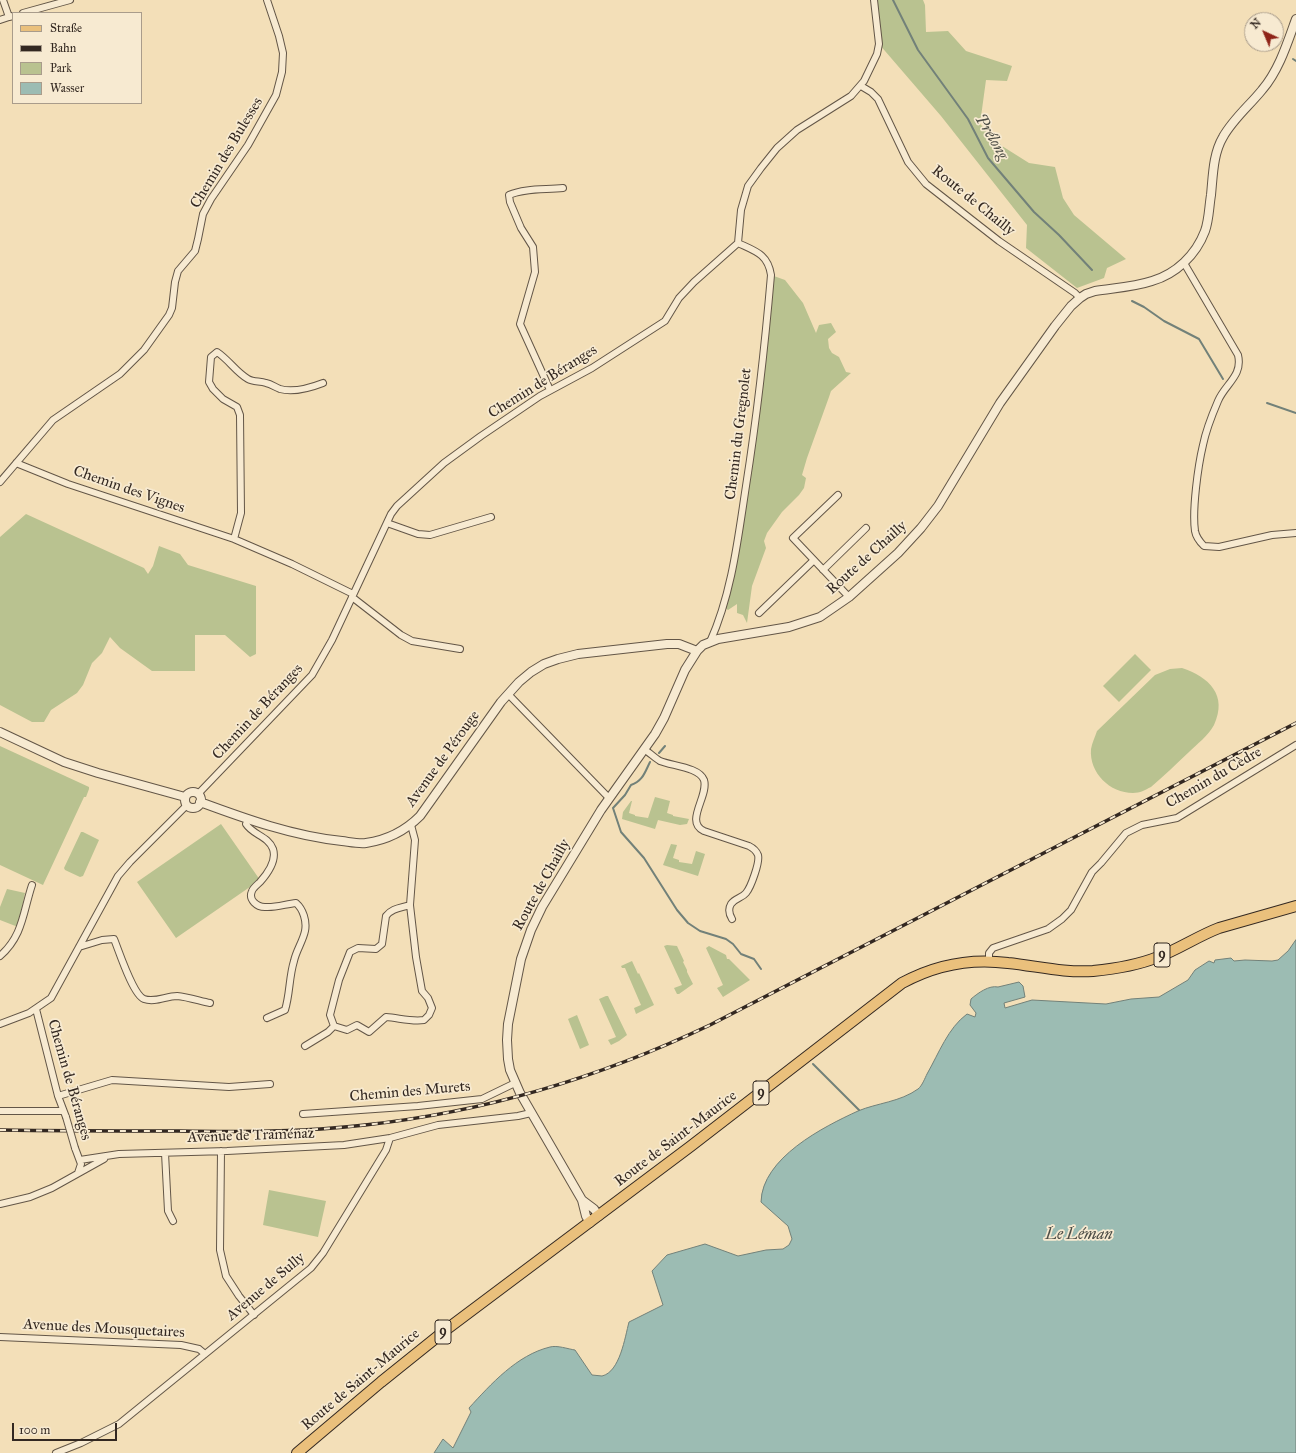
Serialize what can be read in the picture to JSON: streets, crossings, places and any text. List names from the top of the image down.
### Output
{
  "streets": {
    "main road": ["9", "Route de Saint-Maurice"],
    "street": [
      "Chemin des Bulesses",
      "Route de Chailly",
      "Chemin de Béranges",
      "Chemin du Gregnolet",
      "Chemin des Vignes",
      "Avenue de Pérouge",
      "Chemin du Cèdre",
      "Chemin des Murets",
      "Avenue de Traménaz",
      "Avenue de Sully",
      "Avenue des Mousquetaires"
    ]
  },
  "crossings": [
    ["Chemin des Bulesses", "Chemin des Vignes"],
    ["Route de Chailly", "Chemin du Gregnolet"],
    ["Route de Chailly", "Avenue de Pérouge"],
    ["Route de Chailly", "Chemin des Murets"],
    ["Route de Chailly", "Route de Saint-Maurice"],
    ["Chemin de Béranges", "Chemin du Gregnolet"],
    ["Chemin de Béranges", "Chemin des Vignes"],
    ["Chemin de Béranges", "Avenue de Pérouge"],
    ["Chemin de Béranges", "Avenue de Traménaz"],
    ["Chemin du Cèdre", "Route de Saint-Maurice"],
    ["Avenue de Traménaz", "Avenue de Sully"],
    ["Avenue de Sully", "Avenue des Mousquetaires"]
  ],
  "water": ["Prélong", "Le Léman"],
  "legend": [
    "Straße",
    "Bahn",
    "Park",
    "Wasser"
  ],
  "scale_bar": "100 m",
  "north": "top left"
}
